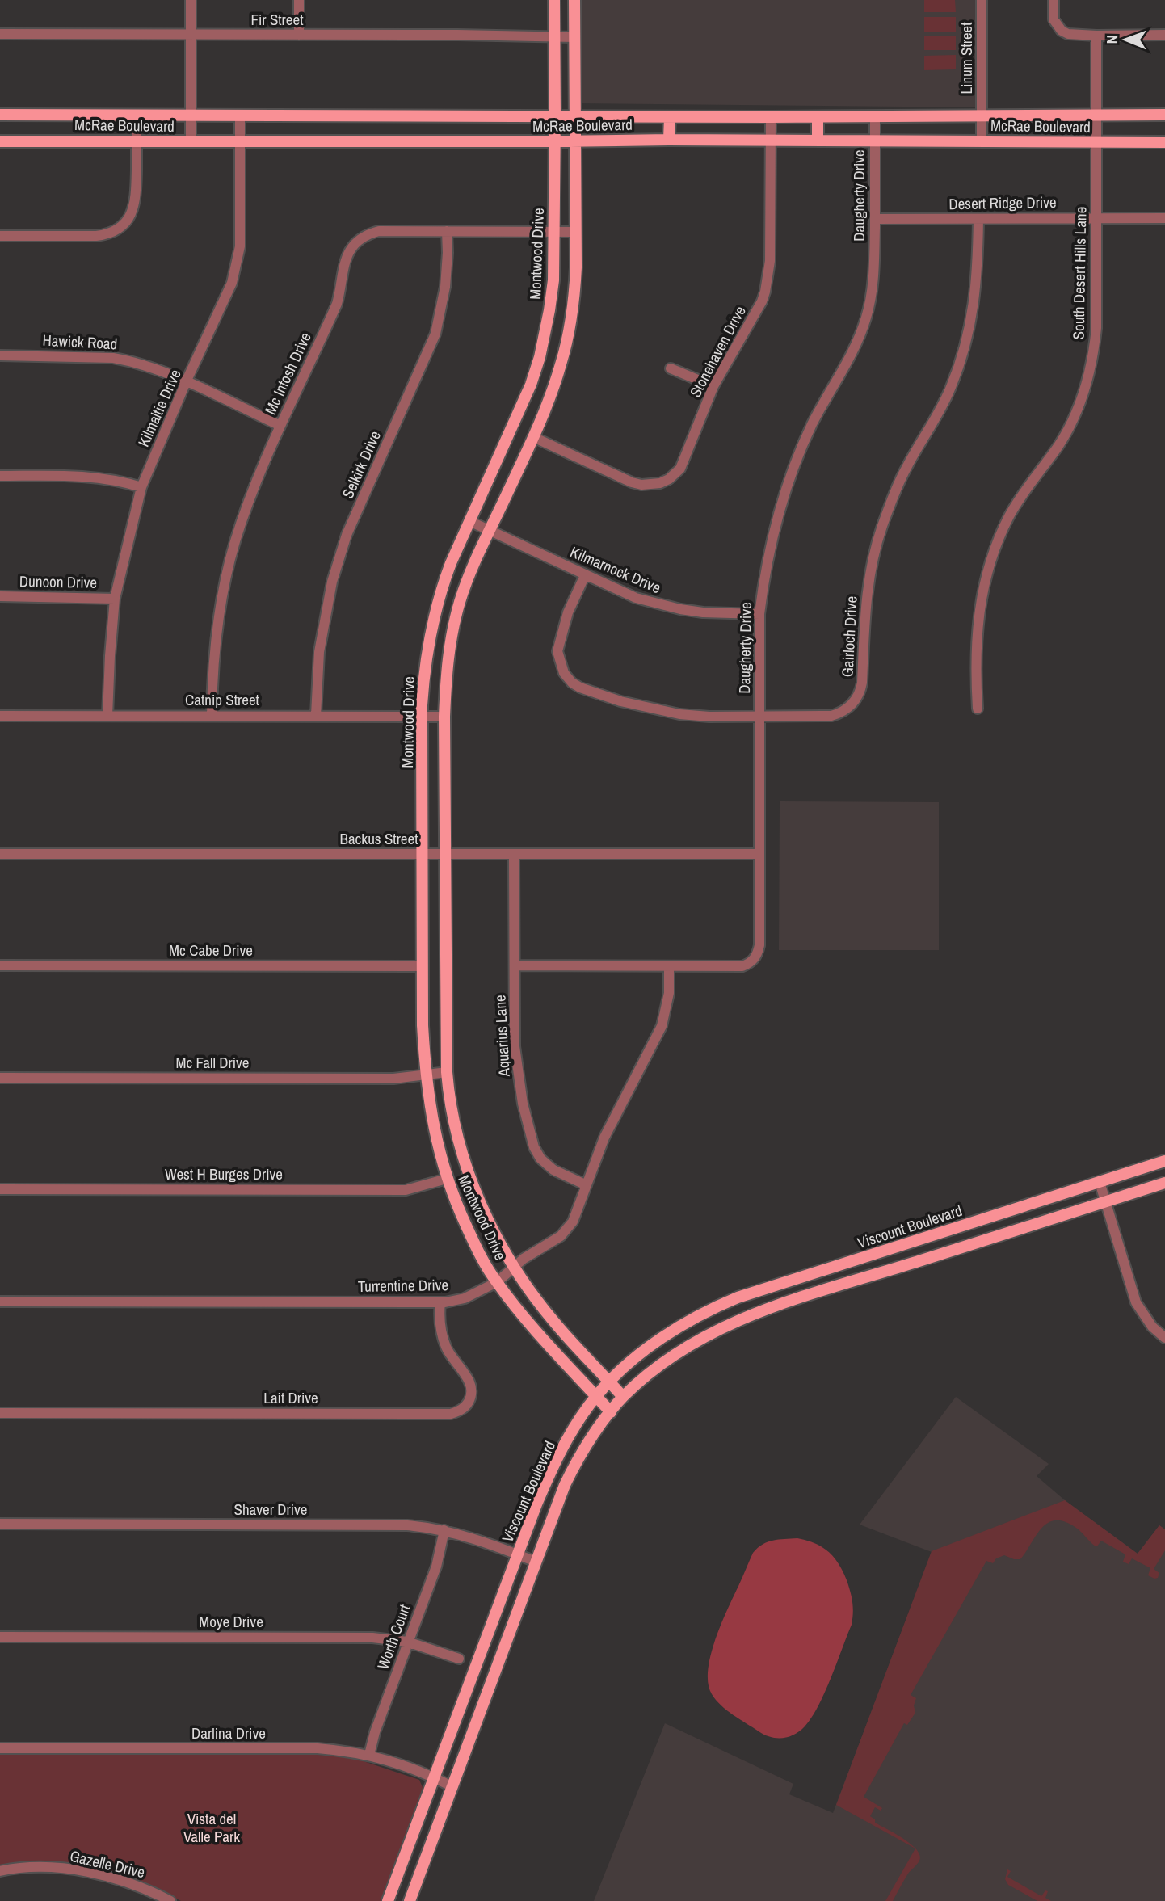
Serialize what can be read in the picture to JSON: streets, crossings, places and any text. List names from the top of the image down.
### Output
{
  "streets": {
    "main road": ["McRae Boulevard", "Montwood Drive", "Viscount Boulevard"],
    "street": [
      "Fir Street",
      "Linum Street",
      "Daugherty Drive",
      "Desert Ridge Drive",
      "South Desert Hills Lane",
      "Hawick Road",
      "Stonehaven Drive",
      "Mc Intosh Drive",
      "Kilmaltie Drive",
      "Selkirk Drive",
      "Kilmarnock Drive",
      "Dunoon Drive",
      "Gairloch Drive",
      "Catnip Street",
      "Backus Street",
      "Mc Cabe Drive",
      "Aquarius Lane",
      "Mc Fall Drive",
      "West H Burges Drive",
      "Turrentine Drive",
      "Lait Drive",
      "Shaver Drive",
      "Moye Drive",
      "Worth Court",
      "Darlina Drive",
      "Gazelle Drive"
    ]
  },
  "crossings": [
    ["Fir Street", "Montwood Drive"],
    ["Linum Street", "McRae Boulevard"],
    ["McRae Boulevard", "Daugherty Drive"],
    ["McRae Boulevard", "Montwood Drive"],
    ["McRae Boulevard", "South Desert Hills Lane"],
    ["McRae Boulevard", "Stonehaven Drive"],
    ["McRae Boulevard", "Kilmaltie Drive"],
    ["Daugherty Drive", "Desert Ridge Drive"],
    ["Daugherty Drive", "Kilmarnock Drive"],
    ["Daugherty Drive", "Gairloch Drive"],
    ["Daugherty Drive", "Backus Street"],
    ["Daugherty Drive", "Aquarius Lane"],
    ["Daugherty Drive", "Turrentine Drive"],
    ["Desert Ridge Drive", "South Desert Hills Lane"],
    ["Desert Ridge Drive", "Gairloch Drive"],
    ["Montwood Drive", "Stonehaven Drive"],
    ["Montwood Drive", "Mc Intosh Drive"],
    ["Montwood Drive", "Kilmarnock Drive"],
    ["Montwood Drive", "Catnip Street"],
    ["Montwood Drive", "Backus Street"],
    ["Montwood Drive", "Mc Cabe Drive"],
    ["Montwood Drive", "Mc Fall Drive"],
    ["Montwood Drive", "West H Burges Drive"],
    ["Montwood Drive", "Viscount Boulevard"],
    ["Montwood Drive", "Turrentine Drive"],
    ["Hawick Road", "Mc Intosh Drive"],
    ["Hawick Road", "Kilmaltie Drive"],
    ["Mc Intosh Drive", "Selkirk Drive"],
    ["Mc Intosh Drive", "Catnip Street"],
    ["Kilmaltie Drive", "Dunoon Drive"],
    ["Kilmaltie Drive", "Catnip Street"],
    ["Selkirk Drive", "Catnip Street"],
    ["Kilmarnock Drive", "Gairloch Drive"],
    ["Backus Street", "Aquarius Lane"],
    ["Aquarius Lane", "Turrentine Drive"],
    ["Viscount Boulevard", "Shaver Drive"],
    ["Viscount Boulevard", "Darlina Drive"],
    ["Turrentine Drive", "Lait Drive"],
    ["Shaver Drive", "Worth Court"],
    ["Moye Drive", "Worth Court"],
    ["Worth Court", "Darlina Drive"]
  ],
  "parks": ["Vista del Valle Park"],
  "north": "left"
}
